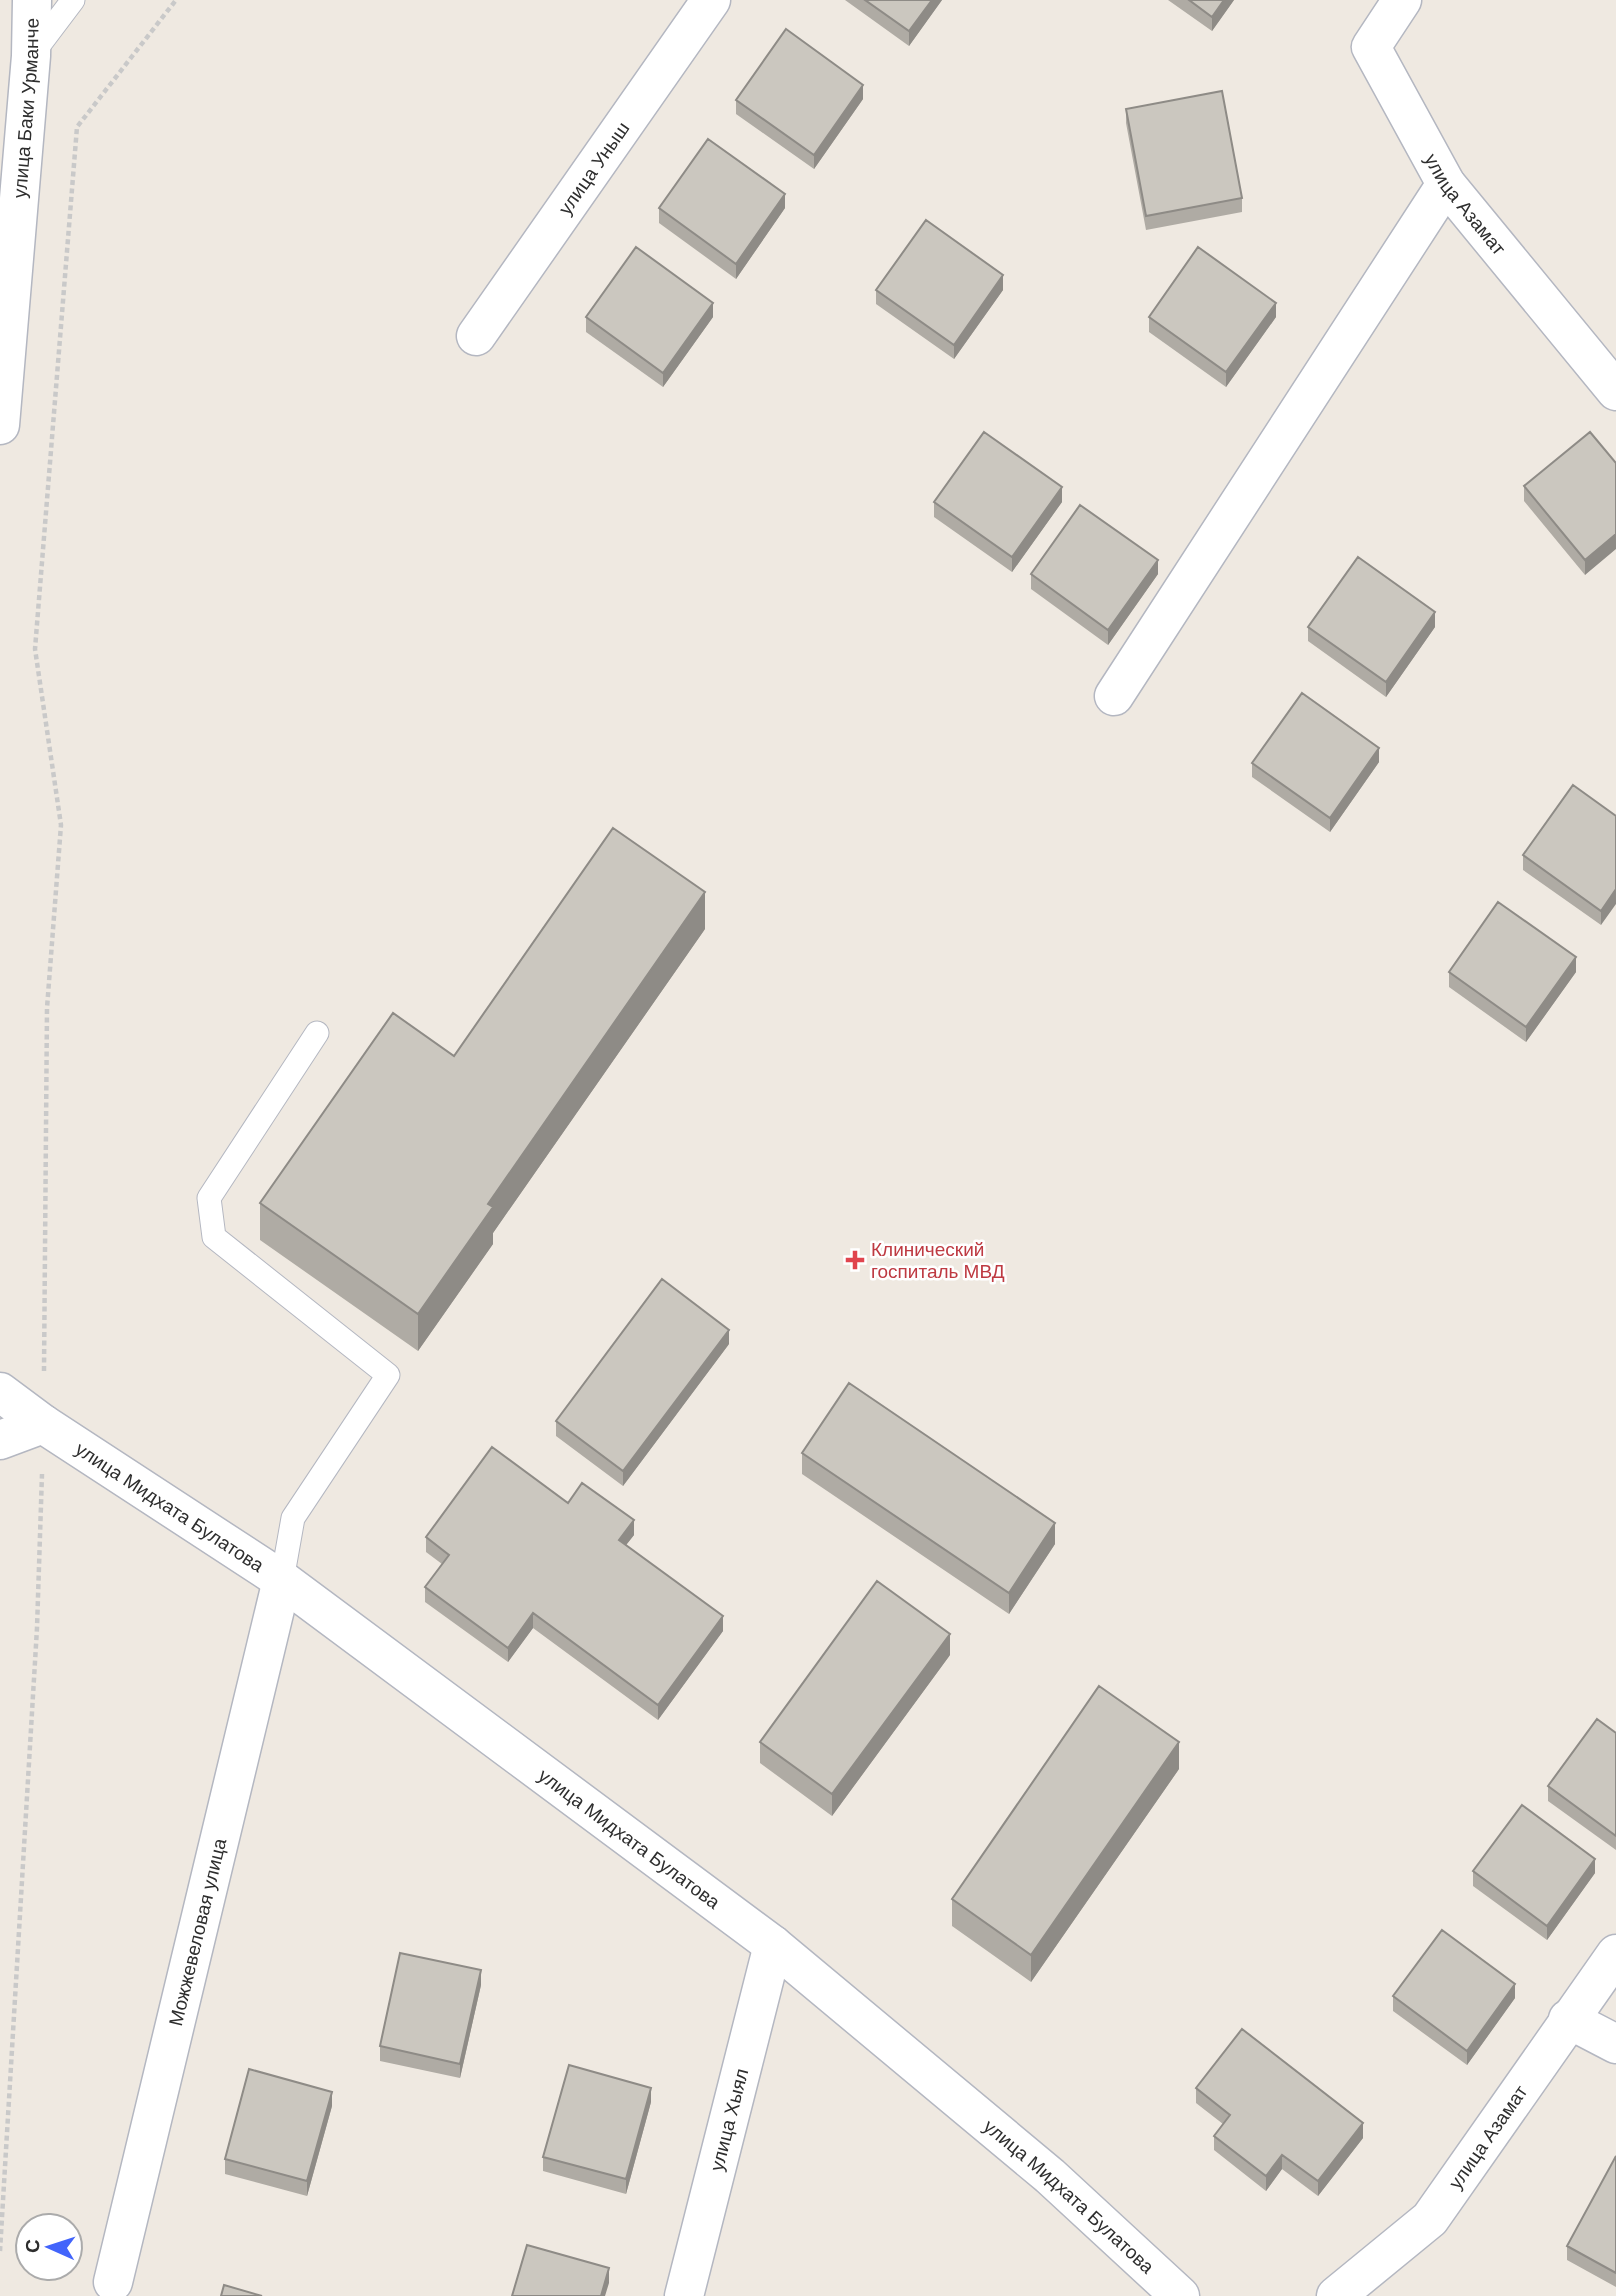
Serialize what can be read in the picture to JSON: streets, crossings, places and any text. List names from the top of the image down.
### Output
{
  "streets": {
    "street": [
      "улица Баки Урманче",
      "улица Уныш",
      "улица Азамат",
      "улица Мидхата Булатова",
      "Можжевеловая улица",
      "улица Хыял"
    ]
  },
  "crossings": [
    ["улица Мидхата Булатова", "Можжевеловая улица"],
    ["улица Мидхата Булатова", "улица Хыял"]
  ],
  "places": {
    "health": ["Клинический госпиталь МВД"]
  },
  "north": "left"
}
